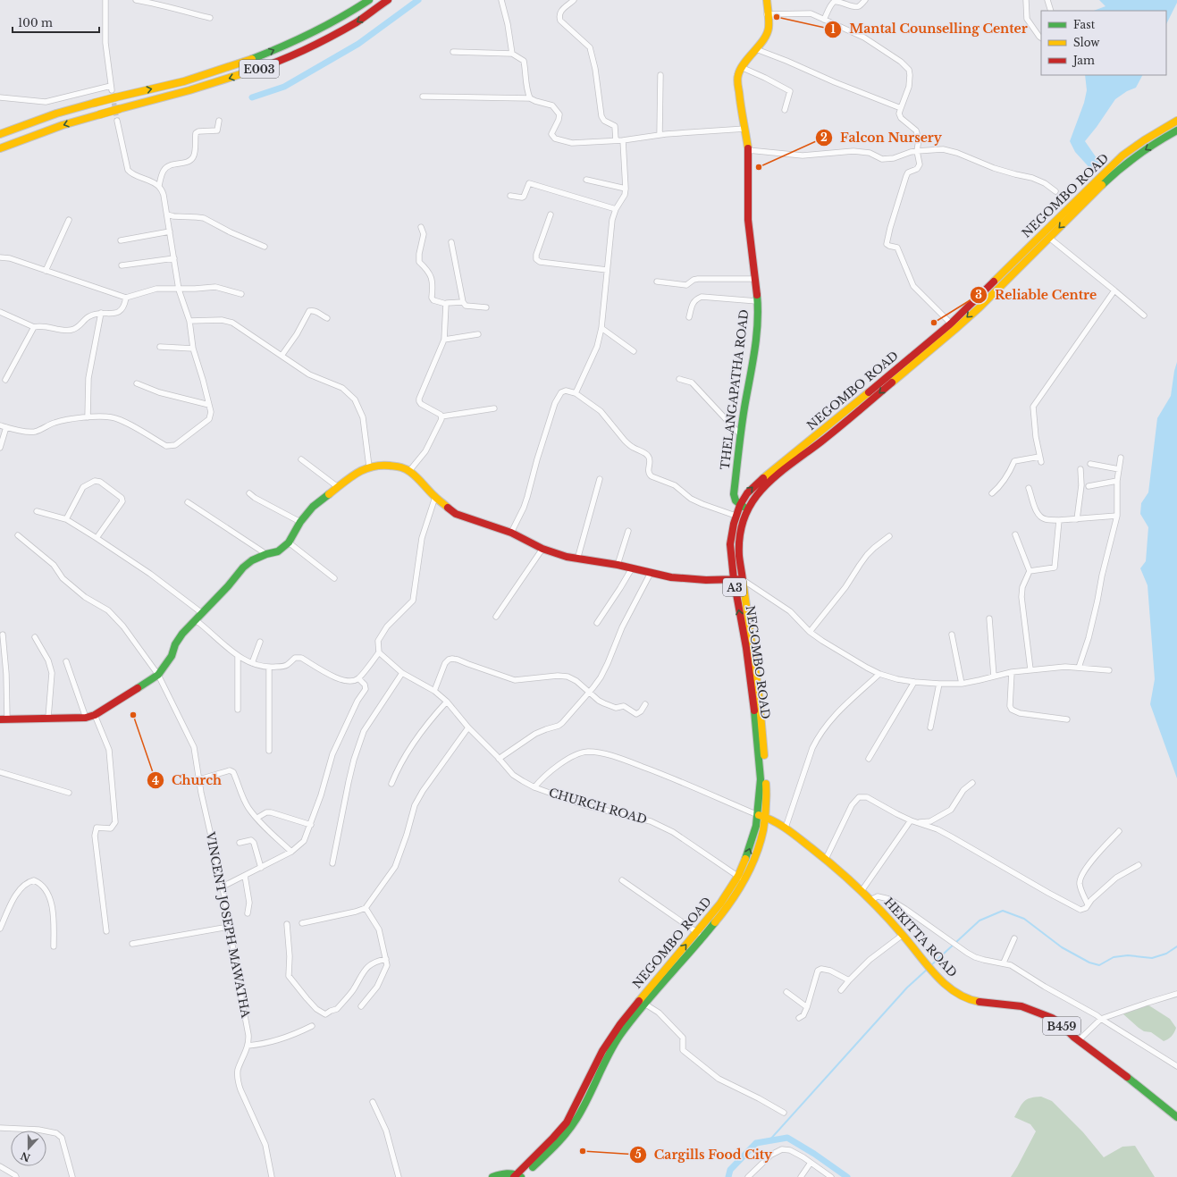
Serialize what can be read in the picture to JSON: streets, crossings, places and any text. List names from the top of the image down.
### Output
{
  "streets": {
    "main road": [
      "E003",
      "NEGOMBO ROAD",
      "THELANGAPATHA ROAD",
      "A3",
      "HEKITTA ROAD",
      "B459"
    ],
    "street": ["CHURCH ROAD", "VINCENT JOSEPH MAWATHA"]
  },
  "crossings": [
    ["NEGOMBO ROAD", "THELANGAPATHA ROAD"],
    ["NEGOMBO ROAD", "CHURCH ROAD"],
    ["NEGOMBO ROAD", "HEKITTA ROAD"]
  ],
  "places": [
    "Mantal Counselling Center",
    "Falcon Nursery",
    "Reliable Centre",
    "Church",
    "Cargills Food City"
  ],
  "legend": ["Fast", "Slow", "Jam"],
  "scale_bar": "100 m",
  "north": "bottom"
}
